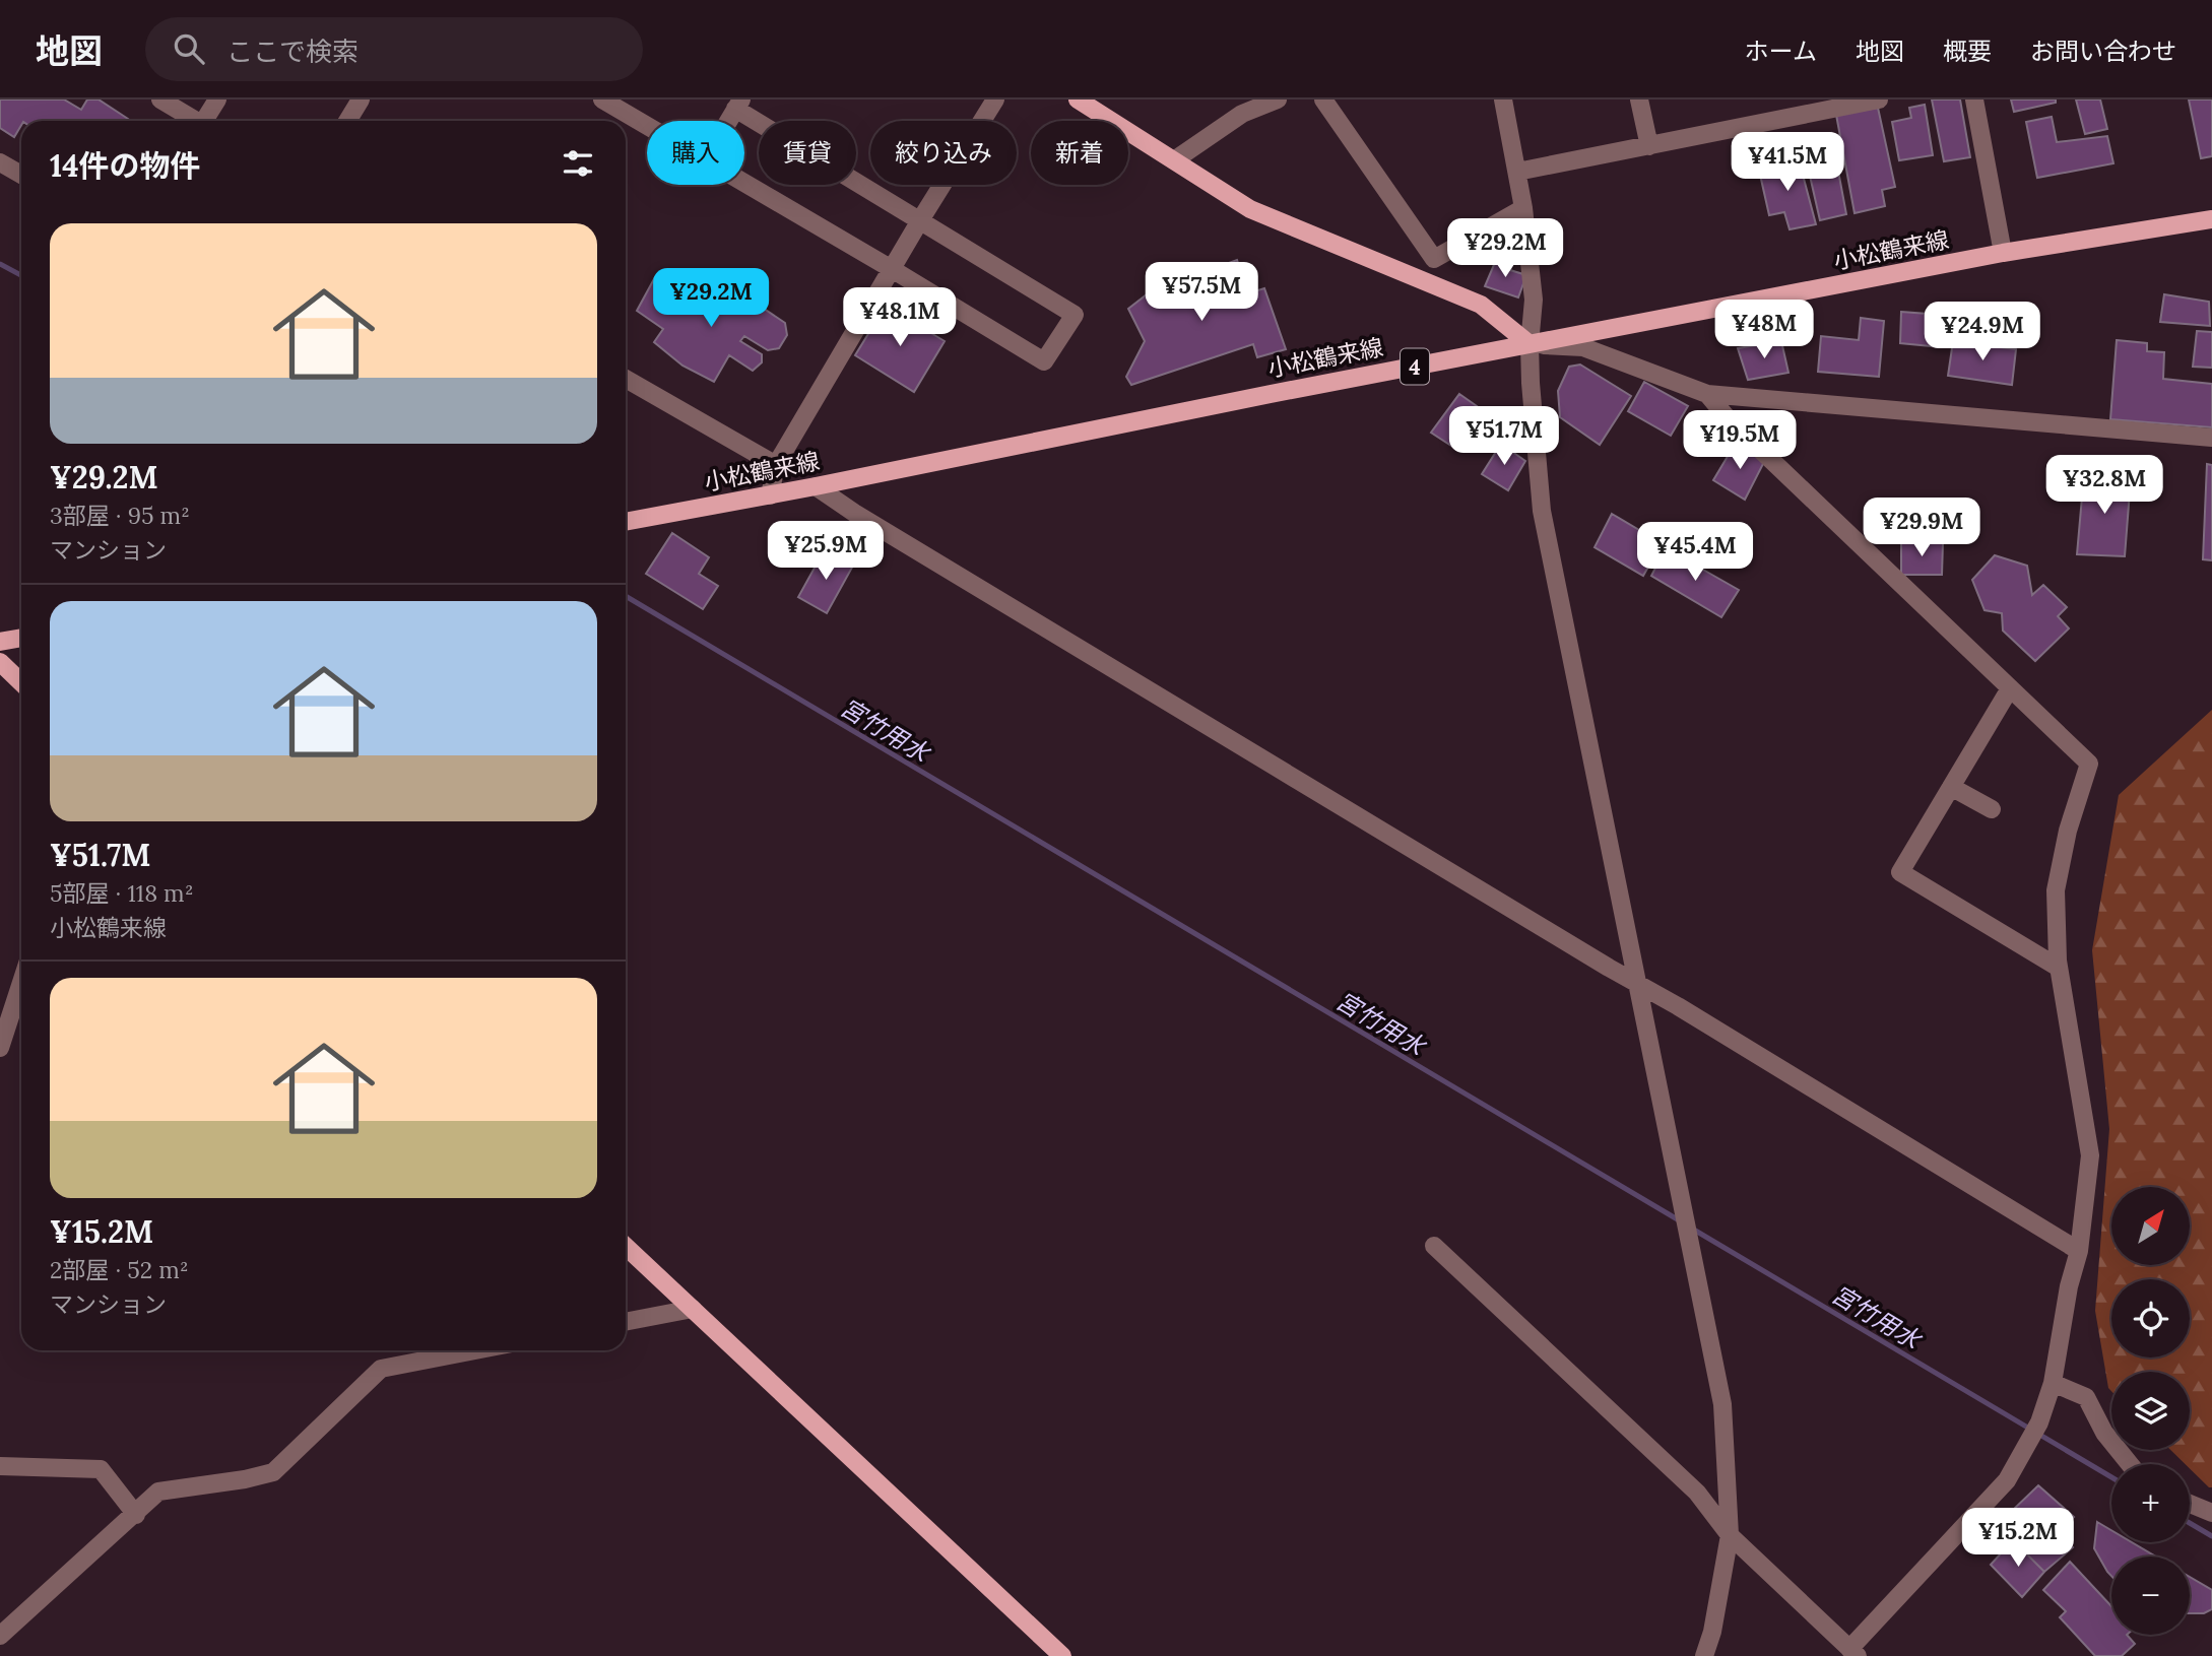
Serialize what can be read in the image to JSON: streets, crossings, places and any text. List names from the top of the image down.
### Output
{
  "streets": {
    "main road": ["小松鶴来線", "4"]
  },
  "water": ["宮竹用水"],
  "north": "top right",
  "page": {
    "header": "地図",
    "search": "ここで検索",
    "nav": [
      "ホーム",
      "地図",
      "概要",
      "お問い合わせ"
    ],
    "chip": [
      "購入",
      "賃貸",
      "絞り込み",
      "新着"
    ],
    "heading": "14件の物件",
    "price": [
      "¥41.5M",
      "¥29.2M",
      "¥57.5M",
      "¥29.2M",
      "¥48.1M",
      "¥48M",
      "¥24.9M",
      "¥51.7M",
      "¥19.5M",
      "¥32.8M",
      "¥29.9M",
      "¥25.9M",
      "¥45.4M",
      "¥15.2M"
    ],
    "list": [
      {
        "name": "¥29.2M",
        "note": "3部屋 · 95 m² · マンション"
      },
      {
        "name": "¥51.7M",
        "note": "5部屋 · 118 m² · 小松鶴来線"
      },
      {
        "name": "¥15.2M",
        "note": "2部屋 · 52 m² · マンション"
      }
    ],
    "map_buttons": ["+", "−"]
  }
}
